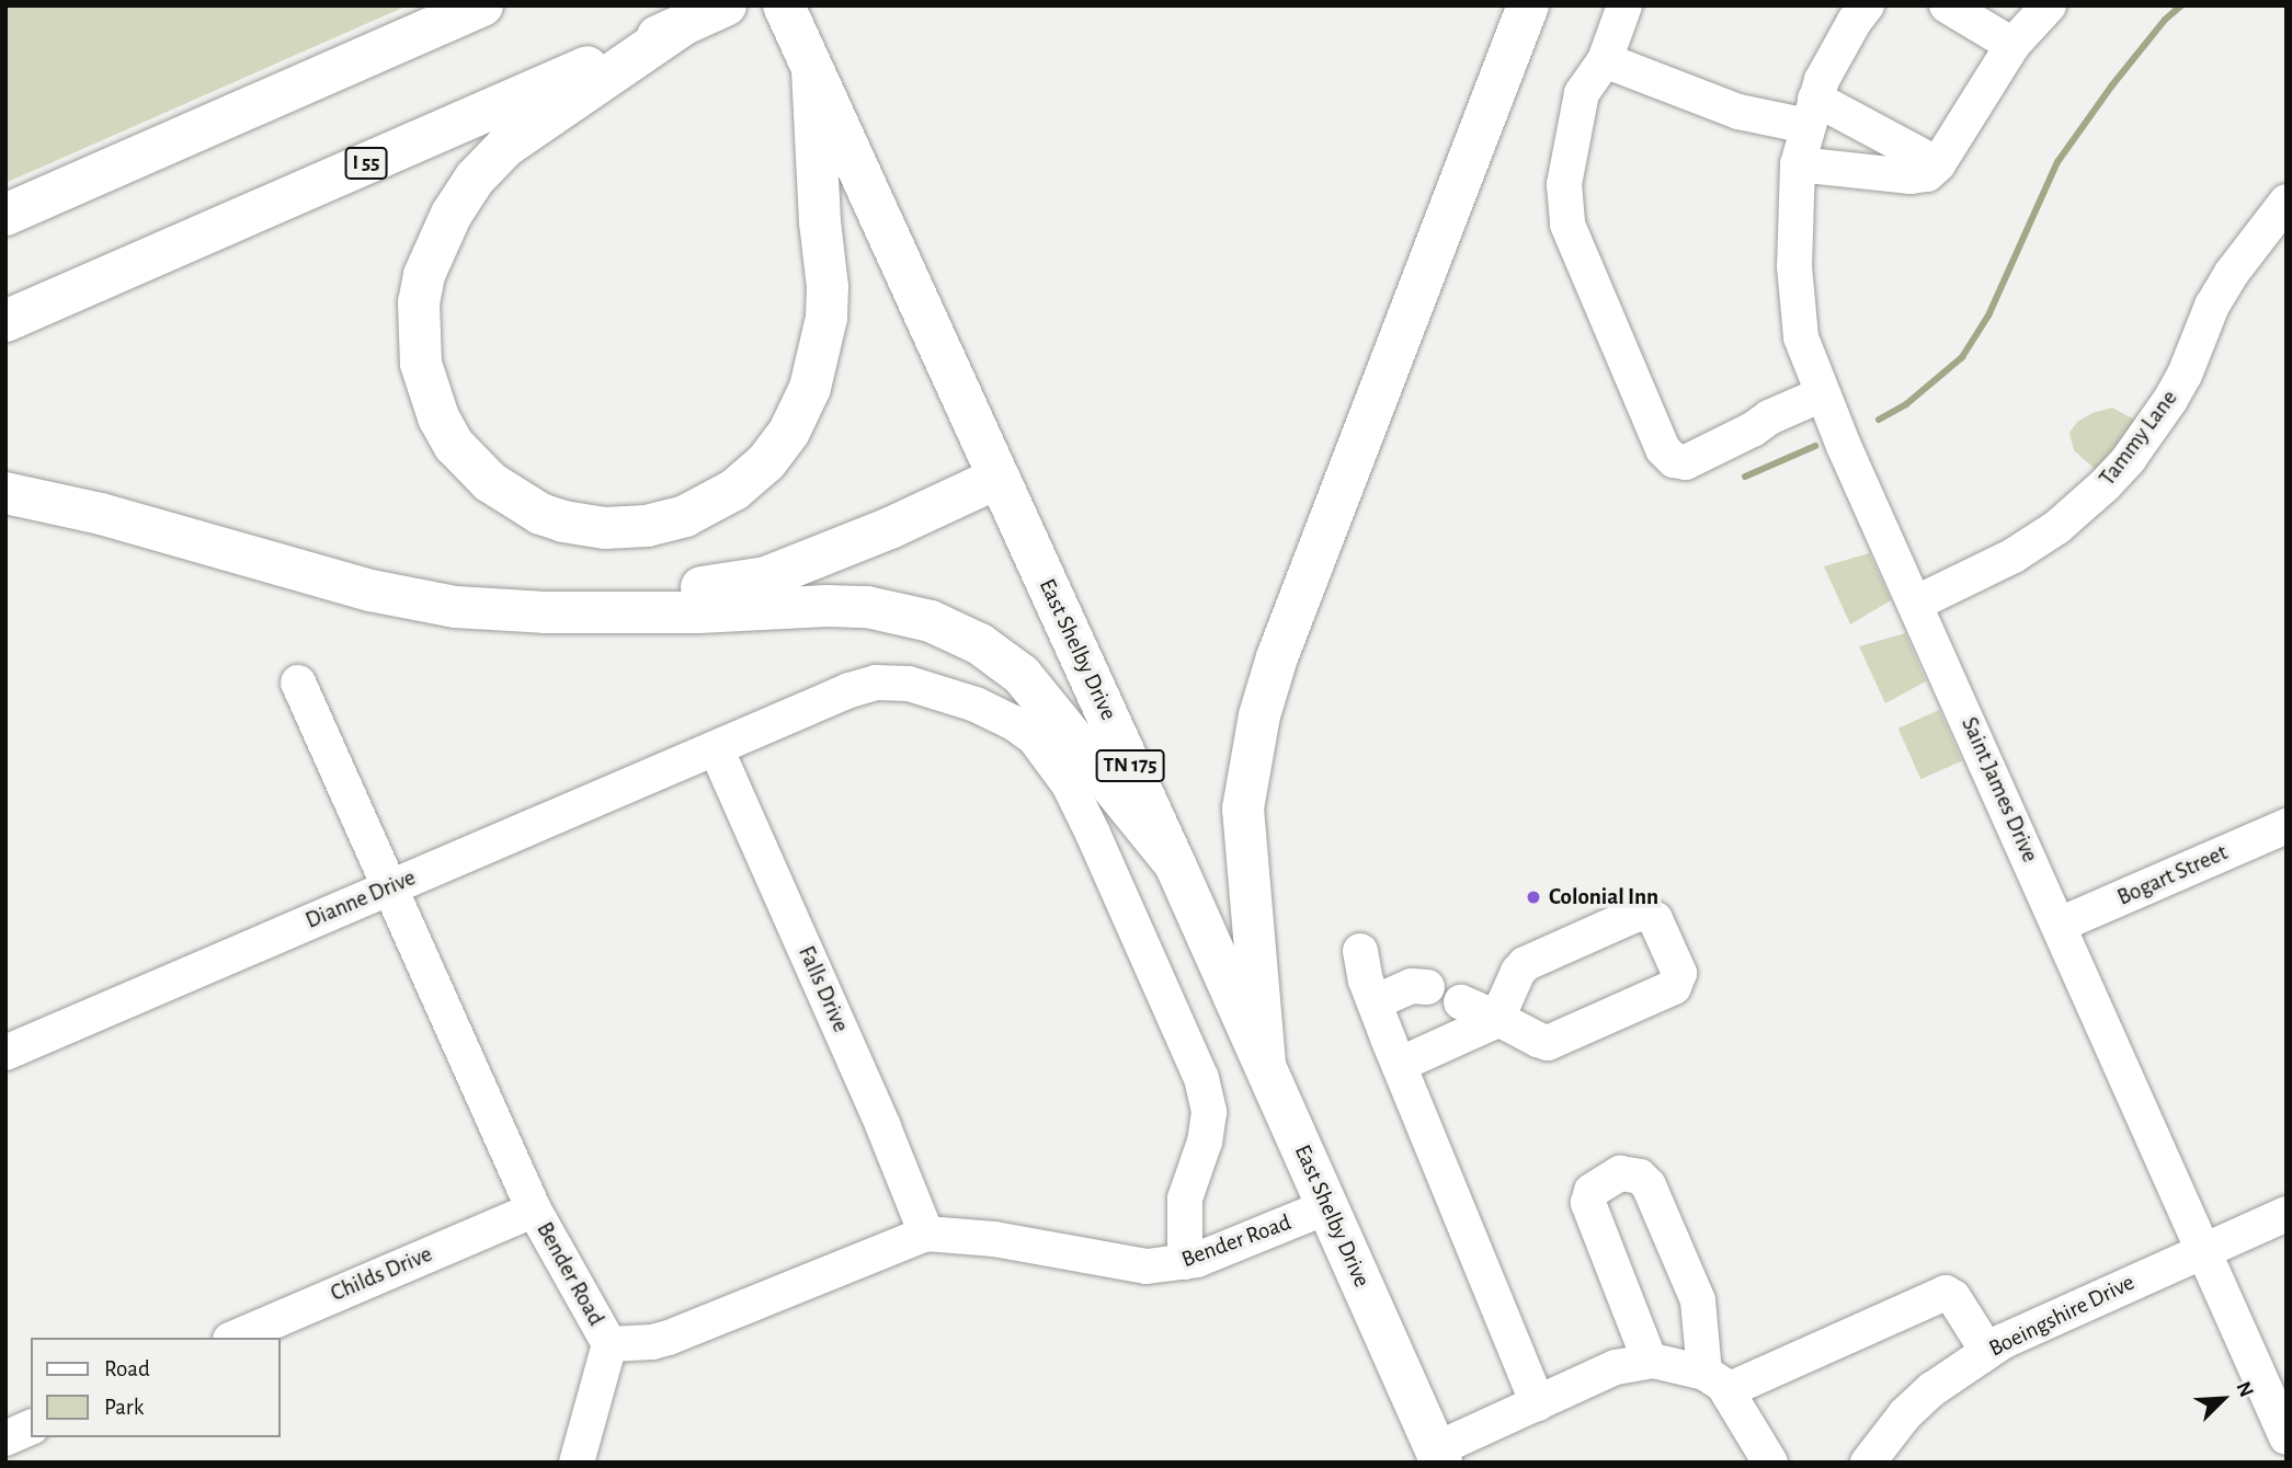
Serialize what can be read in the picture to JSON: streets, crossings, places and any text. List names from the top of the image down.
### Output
{
  "streets": {
    "main road": ["I 55", "East Shelby Drive", "TN 175"],
    "street": [
      "Tammy Lane",
      "Saint James Drive",
      "Bogart Street",
      "Dianne Drive",
      "Falls Drive",
      "Bender Road",
      "Childs Drive",
      "Boeingshire Drive"
    ]
  },
  "crossings": [
    ["Tammy Lane", "Saint James Drive"],
    ["East Shelby Drive", "Bender Road"],
    ["Saint James Drive", "Bogart Street"],
    ["Saint James Drive", "Boeingshire Drive"],
    ["Dianne Drive", "Falls Drive"],
    ["Dianne Drive", "Bender Road"],
    ["Falls Drive", "Bender Road"],
    ["Bender Road", "Childs Drive"]
  ],
  "places": ["Colonial Inn"],
  "legend": ["Road", "Park"],
  "north": "top right"
}
